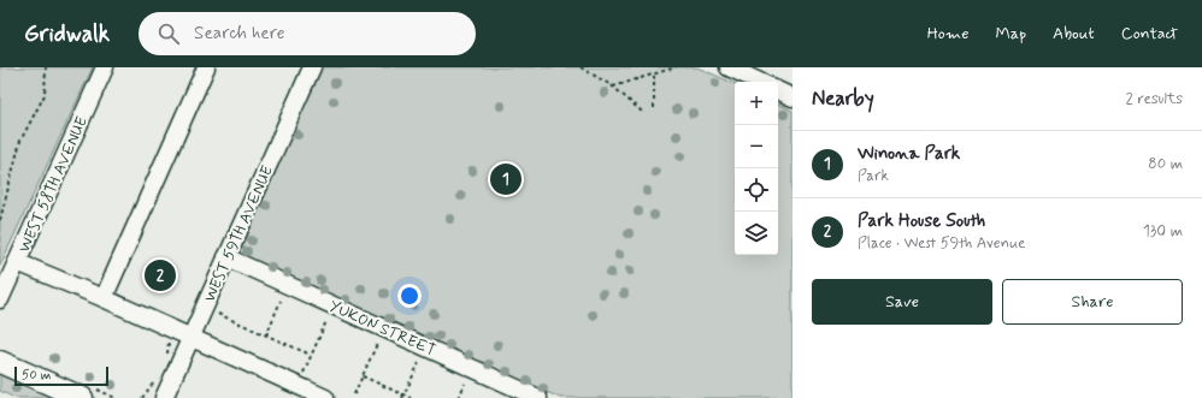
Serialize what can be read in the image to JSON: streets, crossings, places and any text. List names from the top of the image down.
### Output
{
  "streets": {
    "street": ["WEST 58TH AVENUE", "WEST 59TH AVENUE", "YUKON STREET"]
  },
  "crossings": [
    ["WEST 59TH AVENUE", "YUKON STREET"]
  ],
  "scale_bar": "50 m",
  "page": {
    "header": "Gridwalk",
    "search": "Search here",
    "nav": [
      "Home",
      "Map",
      "About",
      "Contact"
    ],
    "heading": ["Nearby", "2 results"],
    "map_buttons": ["+", "−"],
    "list": [
      {
        "mark": "1",
        "name": "Winona Park",
        "note": "Park",
        "value": "80 m"
      },
      {
        "mark": "2",
        "name": "Park House South",
        "note": "Place · West 59th Avenue",
        "value": "130 m"
      }
    ],
    "pins": ["1", "2"],
    "buttons": ["Save", "Share"],
    "scale": "50 m"
  }
}
